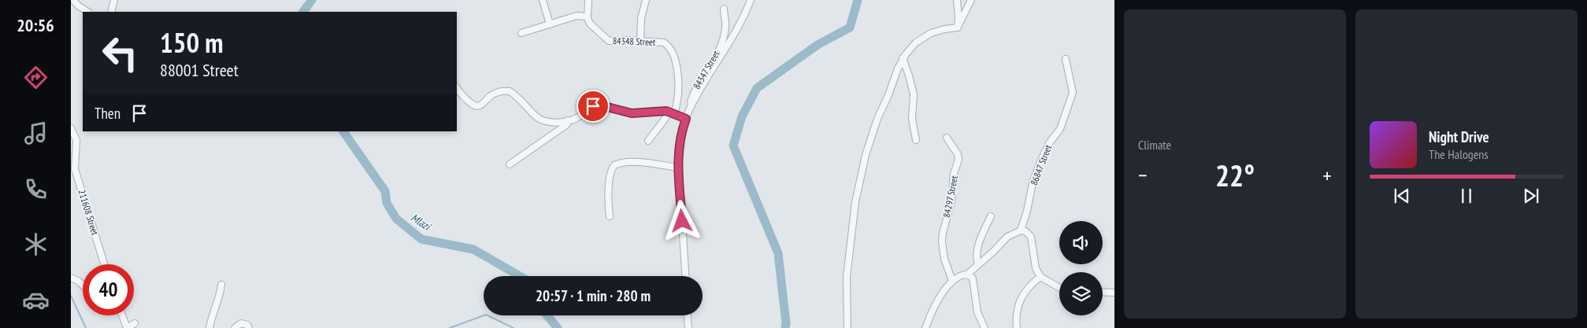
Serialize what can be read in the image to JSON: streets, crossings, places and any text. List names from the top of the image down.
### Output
{
  "streets": {
    "street": [
      "84348 Street",
      "84347 Street",
      "86847 Street",
      "84297 Street",
      "211608 Street"
    ]
  },
  "water": ["Mlazi"],
  "page": {
    "tabs": "20:56",
    "tile": "Climate",
    "turn": ["150 m", "88001 Street"],
    "then": "Then",
    "song": ["Night Drive", "The Halogens"],
    "heat": ["−", "22°", "+"],
    "limit": "40",
    "trip": "20:57 · 1 min · 280 m"
  }
}
